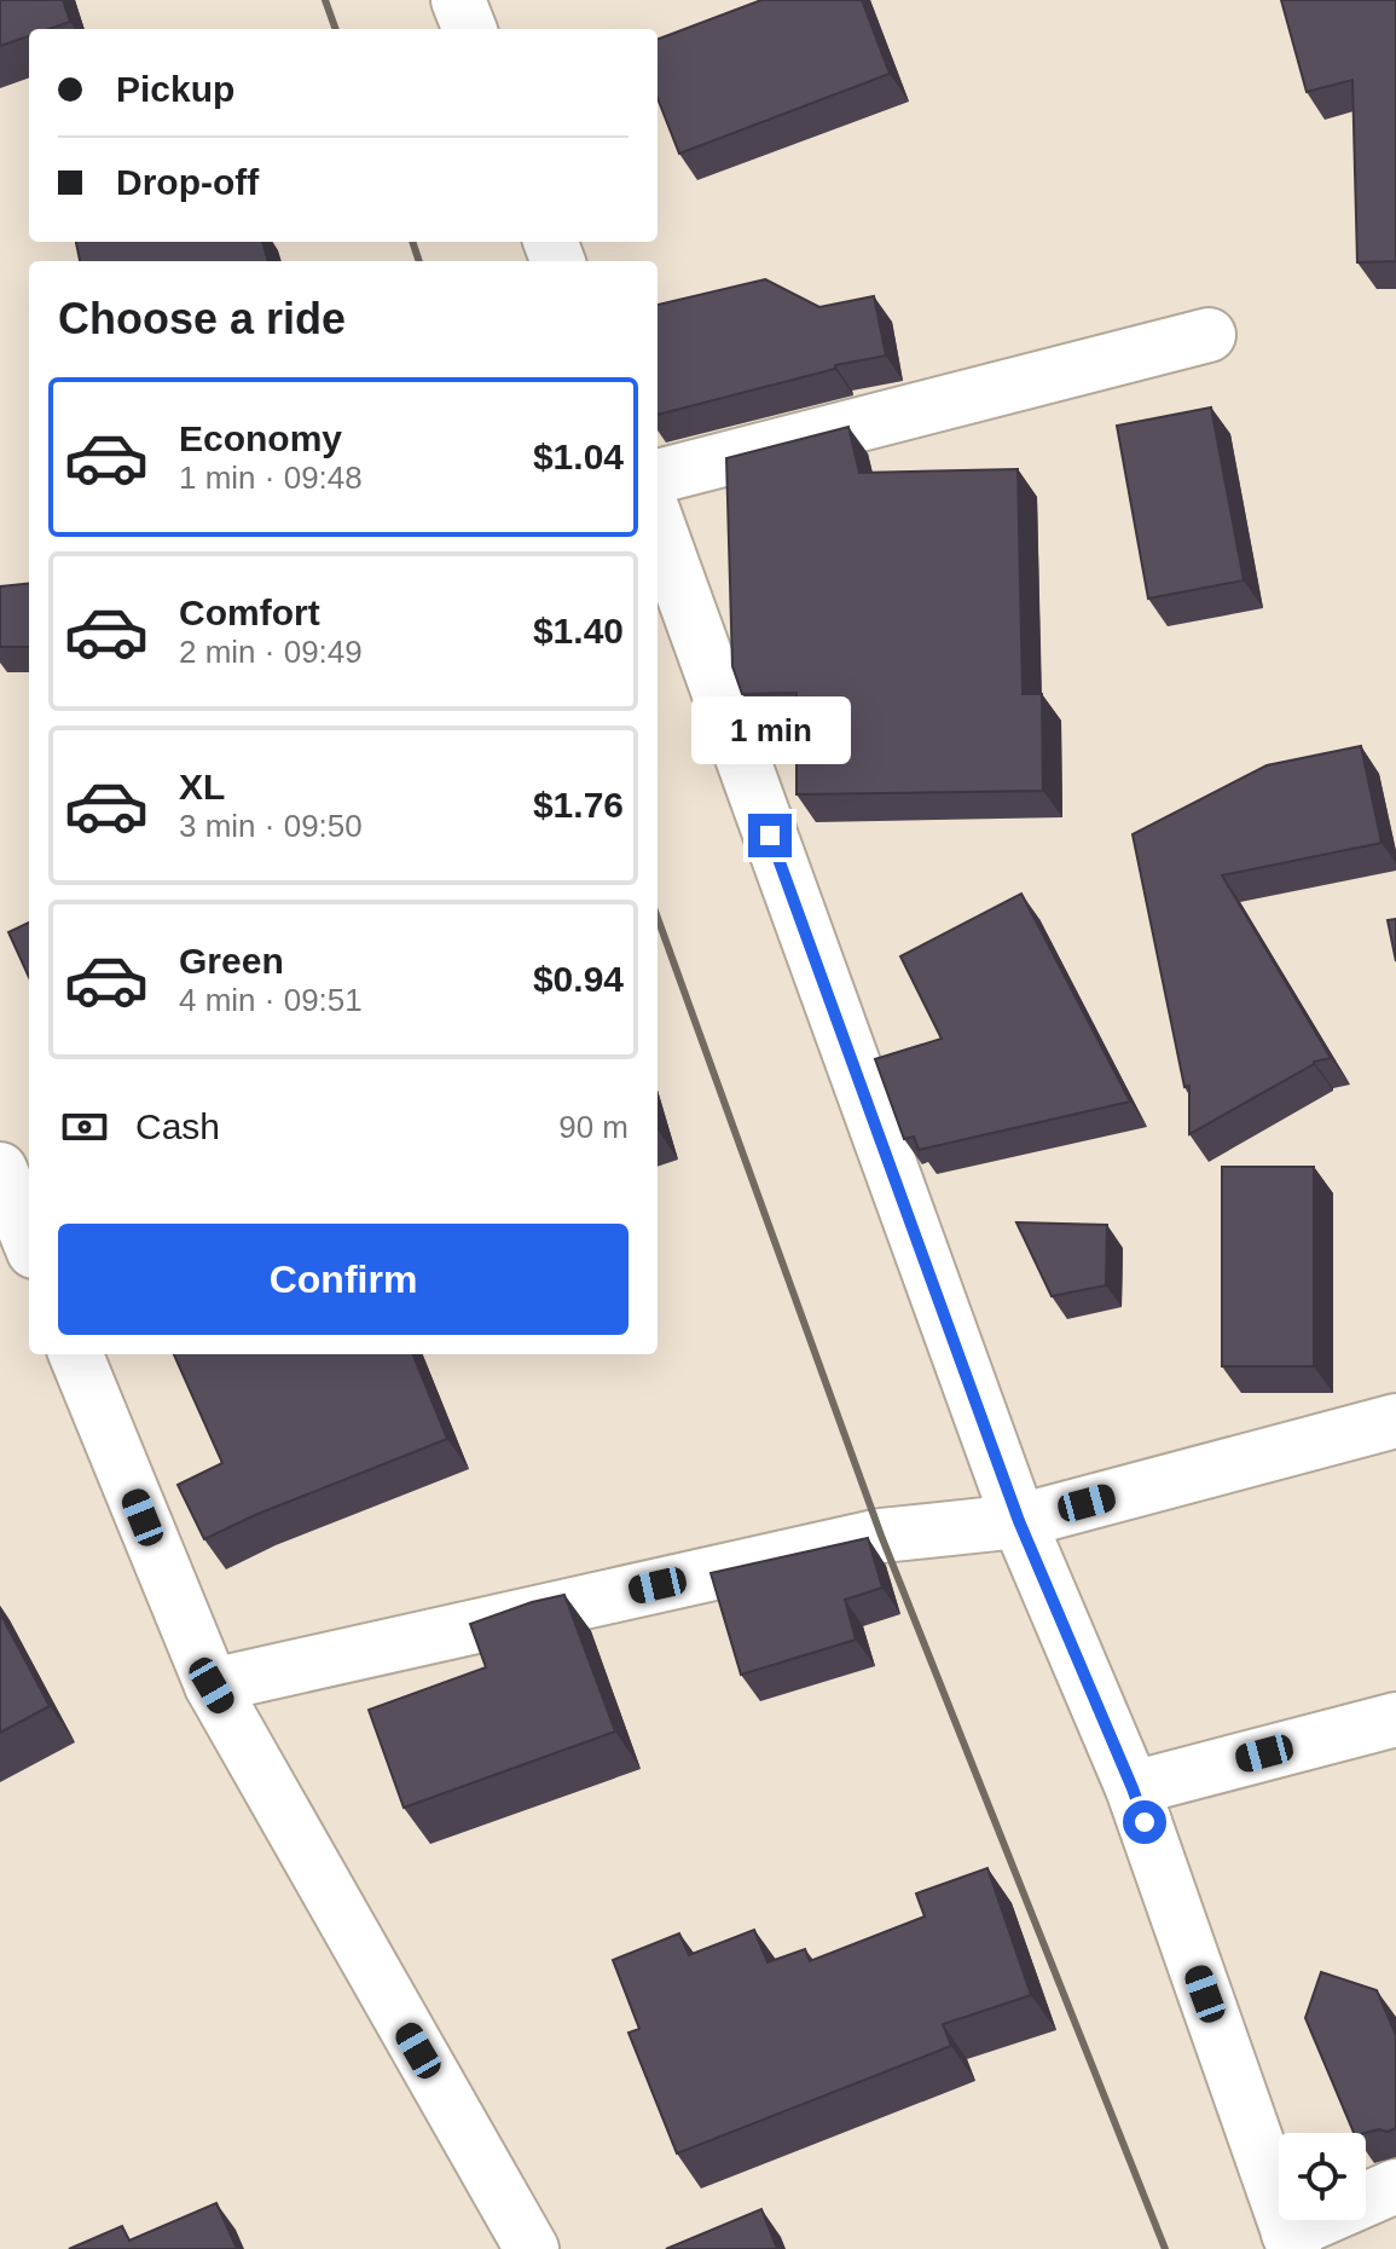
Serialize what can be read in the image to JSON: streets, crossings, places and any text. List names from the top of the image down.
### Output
{
  "page": {
    "banner": ["Pickup", "Drop-off"],
    "heading": "Choose a ride",
    "list": [
      {
        "name": "Economy",
        "note": "1 min · 09:48",
        "value": "$1.04"
      },
      {
        "name": "Comfort",
        "note": "2 min · 09:49",
        "value": "$1.40"
      },
      {
        "name": "XL",
        "note": "3 min · 09:50",
        "value": "$1.76"
      },
      {
        "name": "Green",
        "note": "4 min · 09:51",
        "value": "$0.94"
      }
    ],
    "bubble": "1 min",
    "pay": ["Cash", "90 m"],
    "buttons": "Confirm"
  }
}
